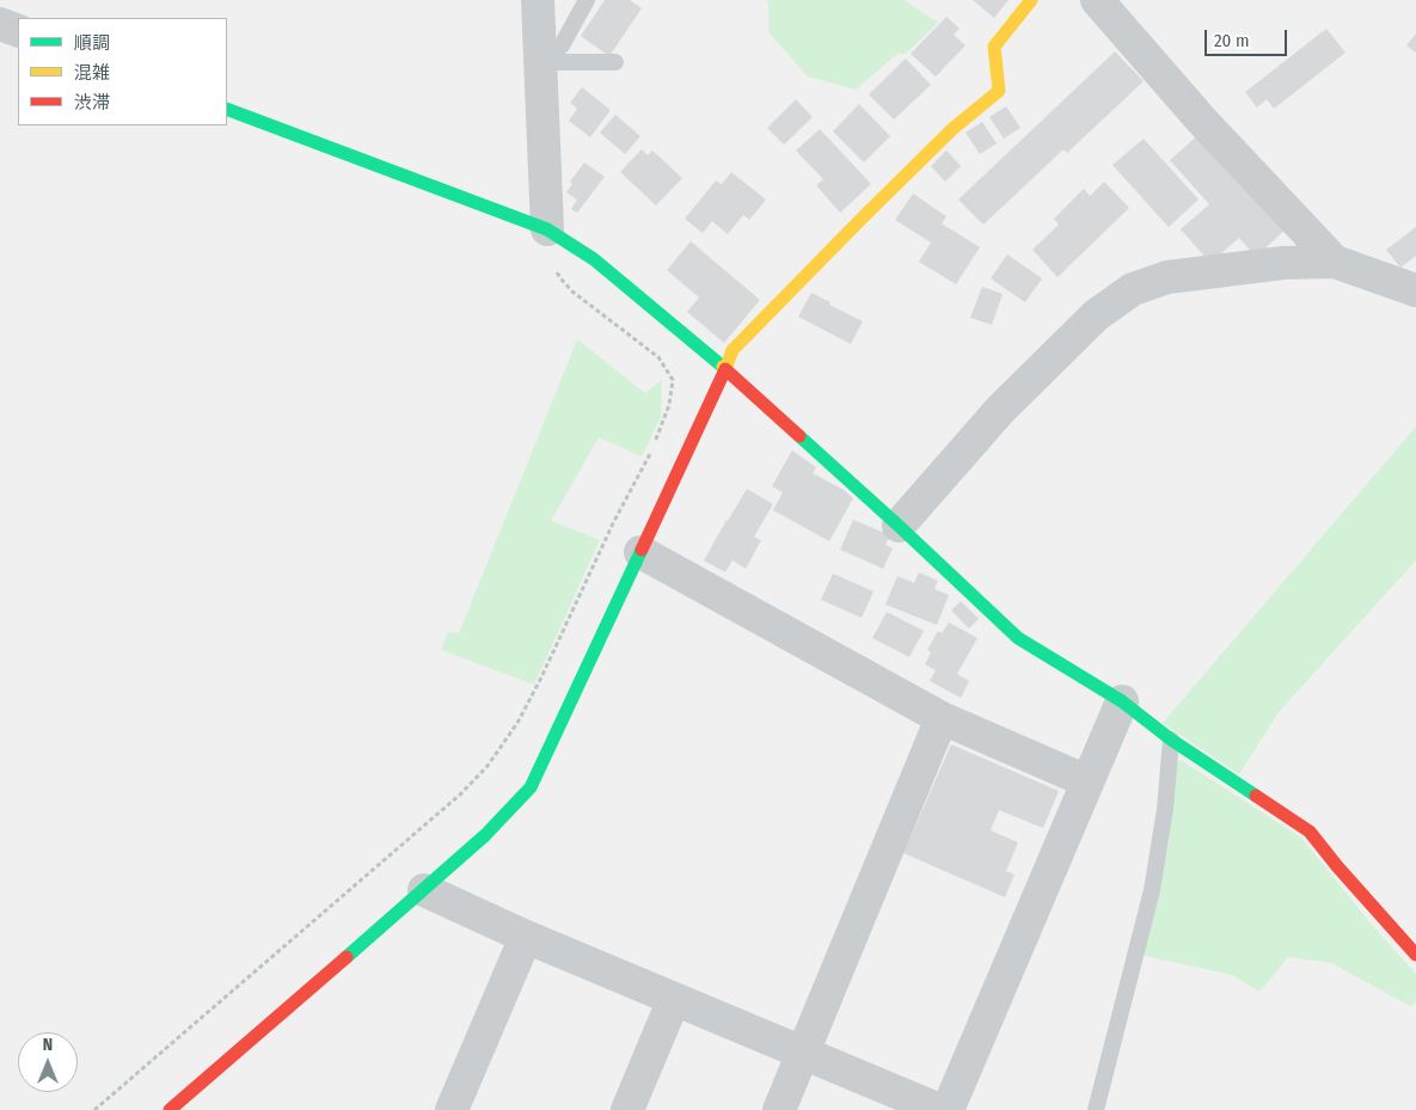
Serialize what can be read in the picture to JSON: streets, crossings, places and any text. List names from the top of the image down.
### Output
{
  "legend": ["順調", "混雑", "渋滞"],
  "scale_bar": "20 m",
  "north": "top"
}
